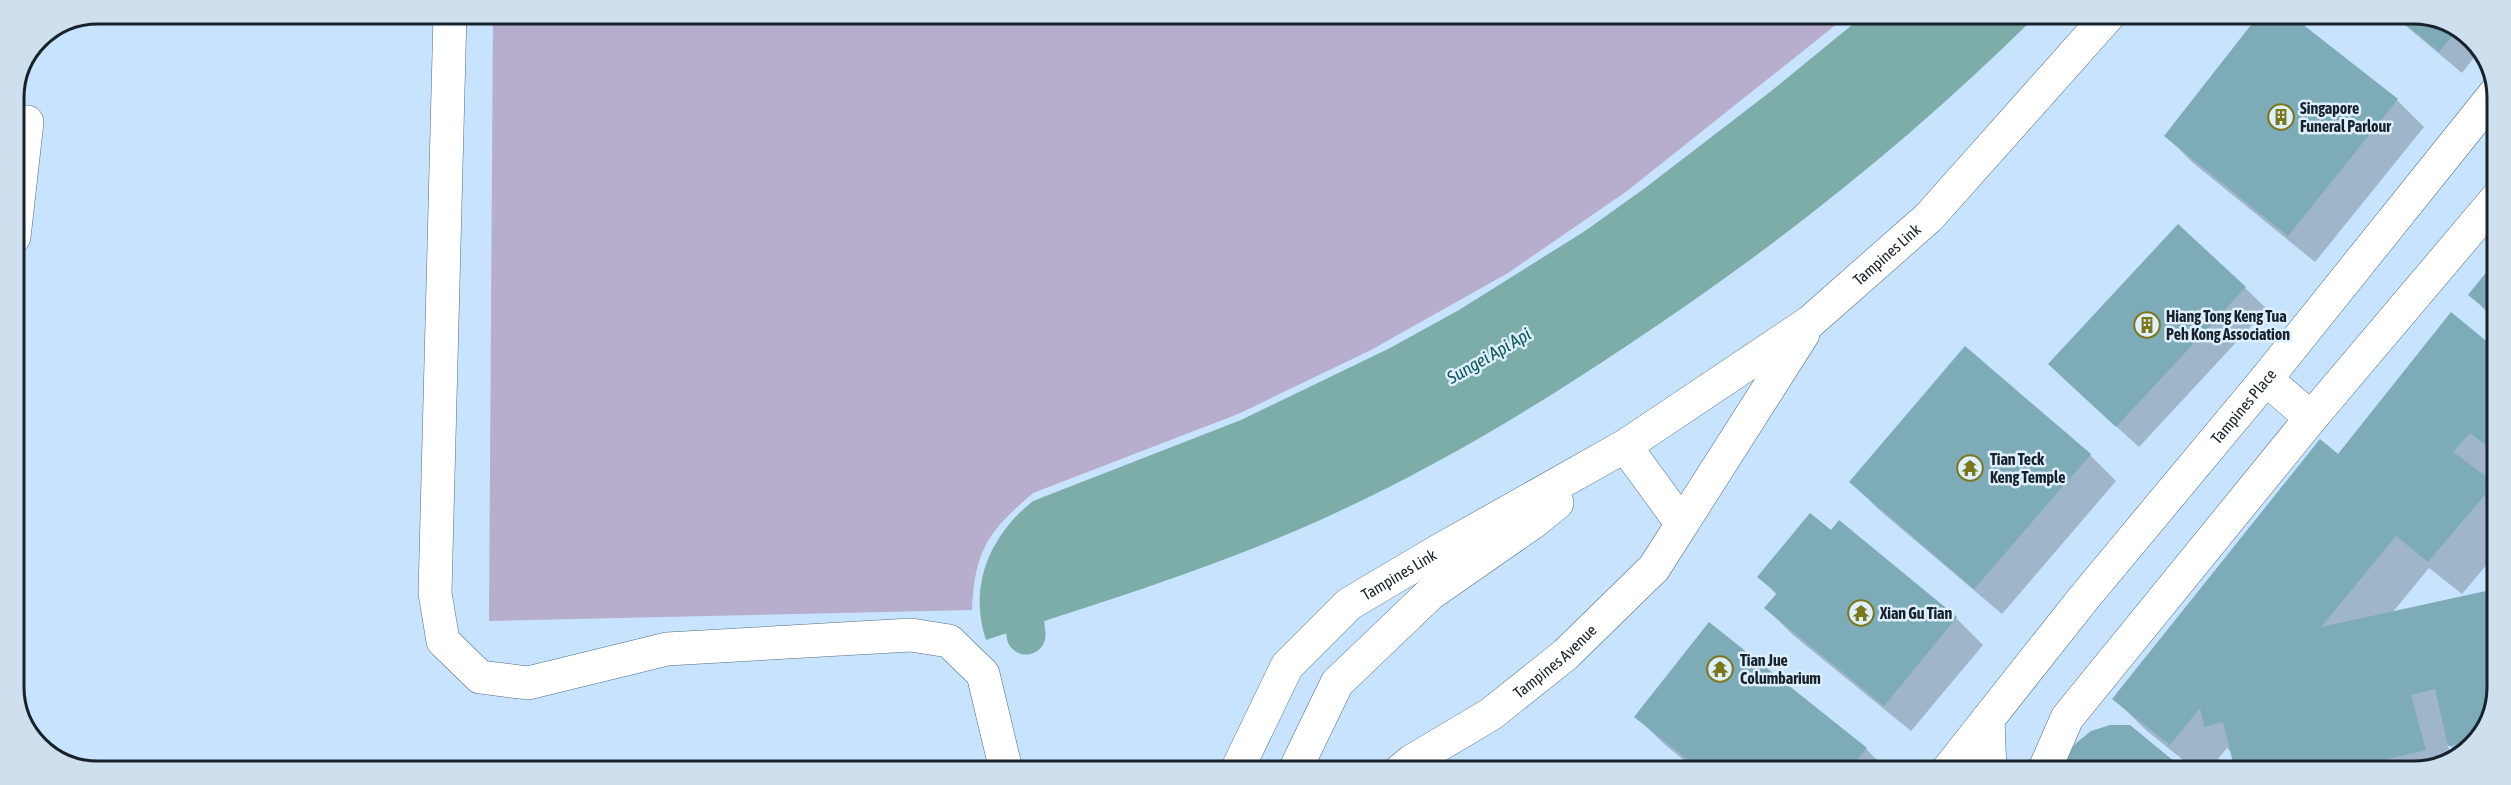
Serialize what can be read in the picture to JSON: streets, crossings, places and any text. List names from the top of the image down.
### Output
{
  "streets": {
    "street": ["Tampines Link", "Tampines Place", "Tampines Avenue"]
  },
  "crossings": [
    ["Tampines Link", "Tampines Avenue"]
  ],
  "water": ["Sungei Api Api"],
  "places": {
    "building": ["Singapore Funeral Parlour", "Hiang Tong Keng Tua Peh Kong Association"],
    "temple": ["Tian Teck Keng Temple", "Xian Gu Tian", "Tian Jue Columbarium"]
  }
}
